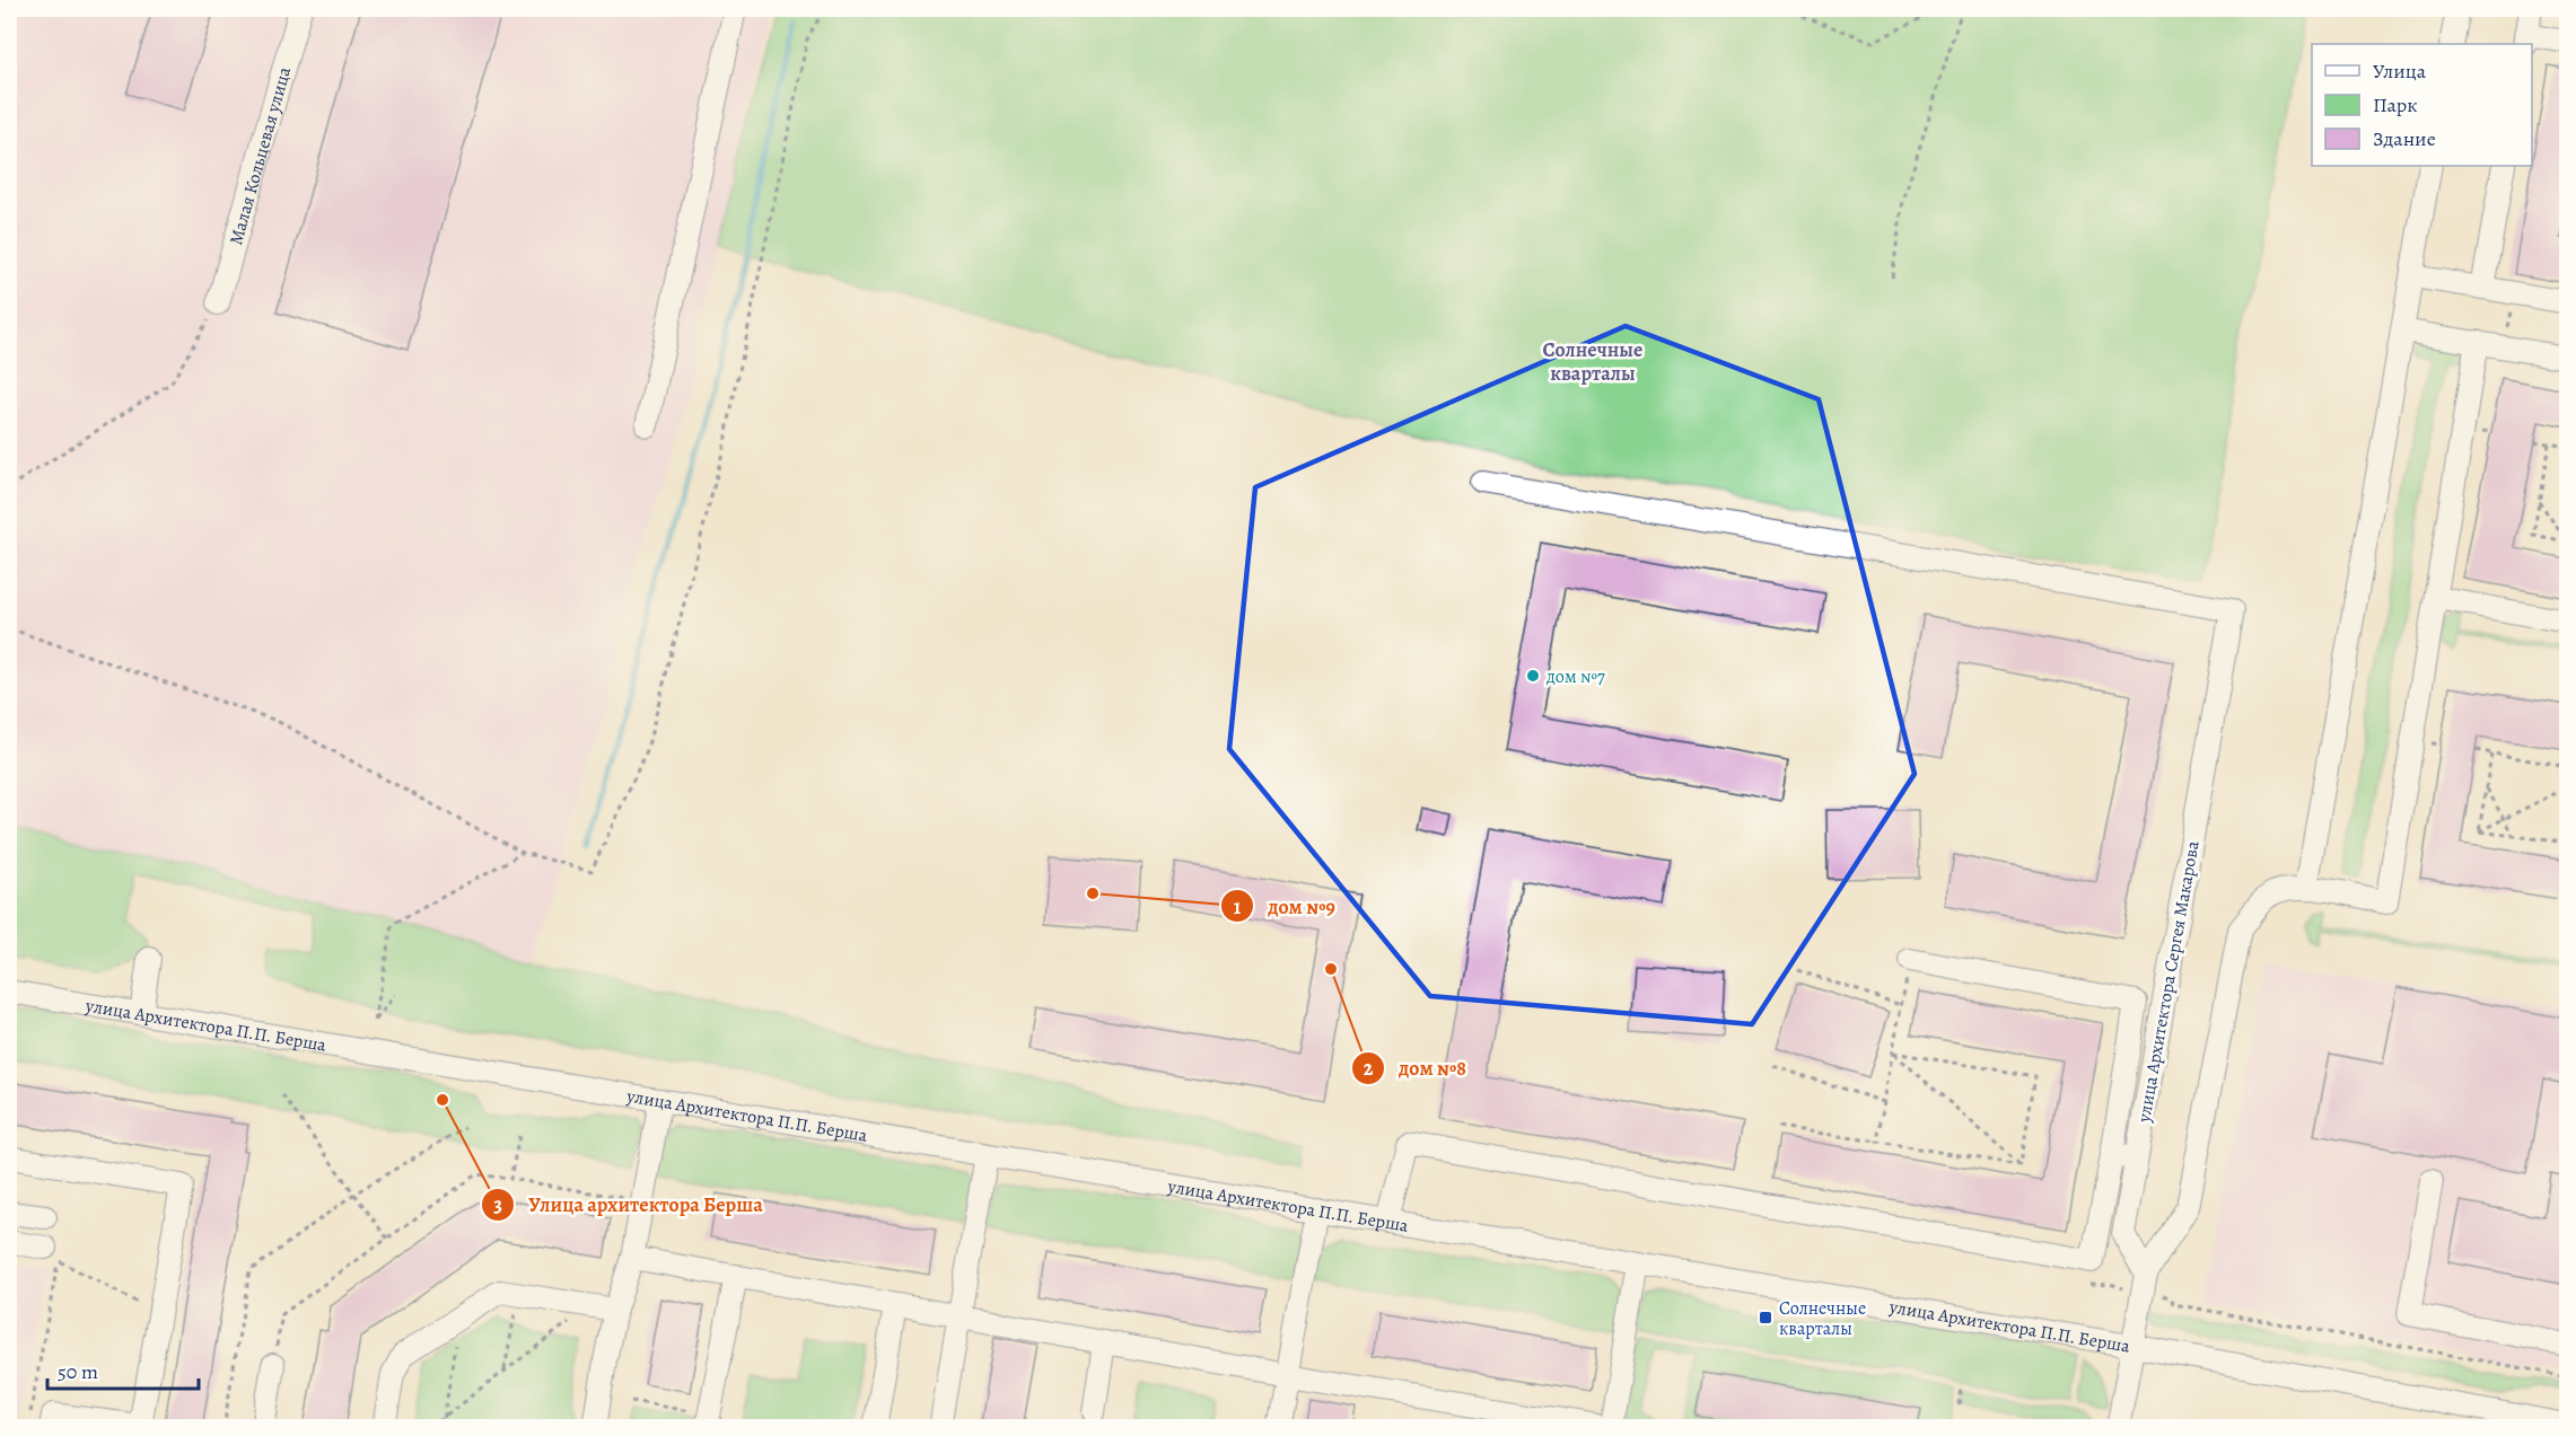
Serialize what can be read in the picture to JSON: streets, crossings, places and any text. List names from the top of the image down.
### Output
{
  "streets": {
    "street": ["Малая Кольцевая улица", "улица Архитектора Сергея Макарова", "улица Архитектора П.П. Берша"]
  },
  "districts": ["Солнечные кварталы"],
  "places": {
    "other": [
      "дом №7",
      "дом №9",
      "дом №8",
      "Улица архитектора Берша"
    ],
    "transit": ["Солнечные кварталы"]
  },
  "legend": ["Улица", "Парк", "Здание"],
  "scale_bar": "50 m"
}
